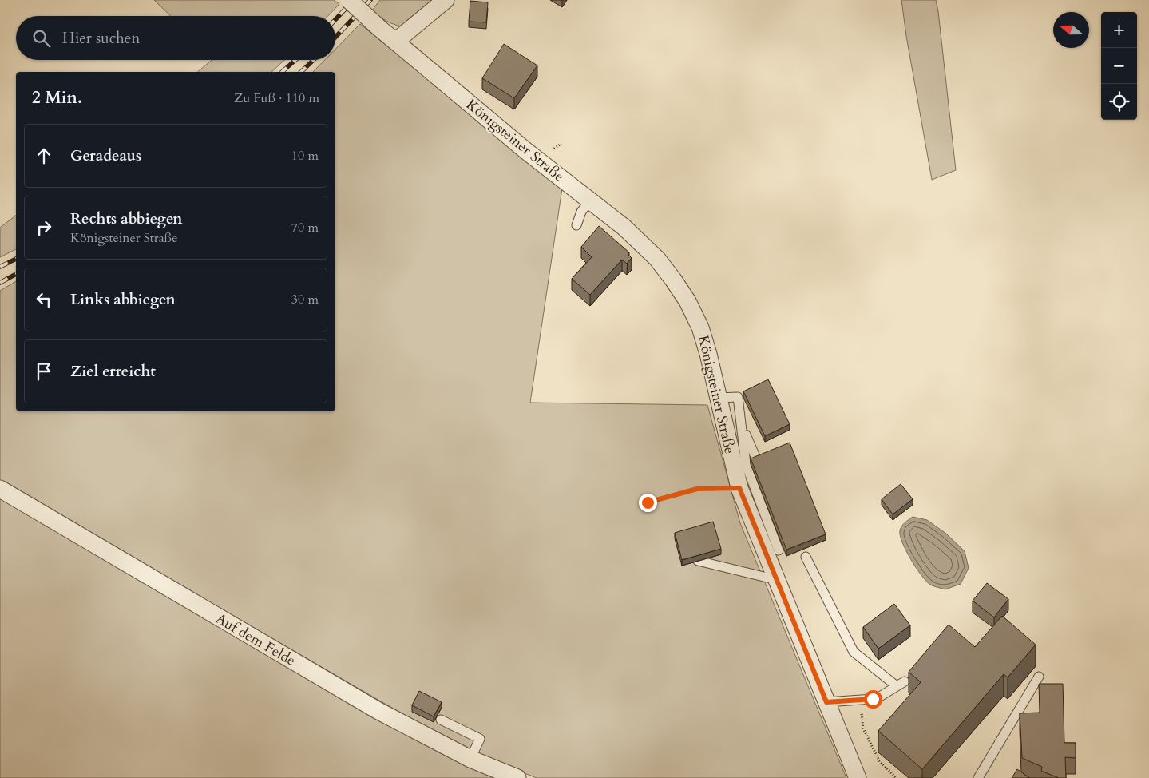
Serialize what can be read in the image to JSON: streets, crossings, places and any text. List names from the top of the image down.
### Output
{
  "streets": {
    "street": ["Königsteiner Straße", "Auf dem Felde"]
  },
  "north": "left",
  "page": {
    "map_buttons": ["+", "−"],
    "search": "Hier suchen",
    "heading": ["2 Min.", "Zu Fuß · 110 m"],
    "list": [
      ["Geradeaus", "10 m"],
      ["Rechts abbiegen", "Königsteiner Straße", "70 m"],
      ["Links abbiegen", "30 m"],
      "Ziel erreicht"
    ]
  }
}
